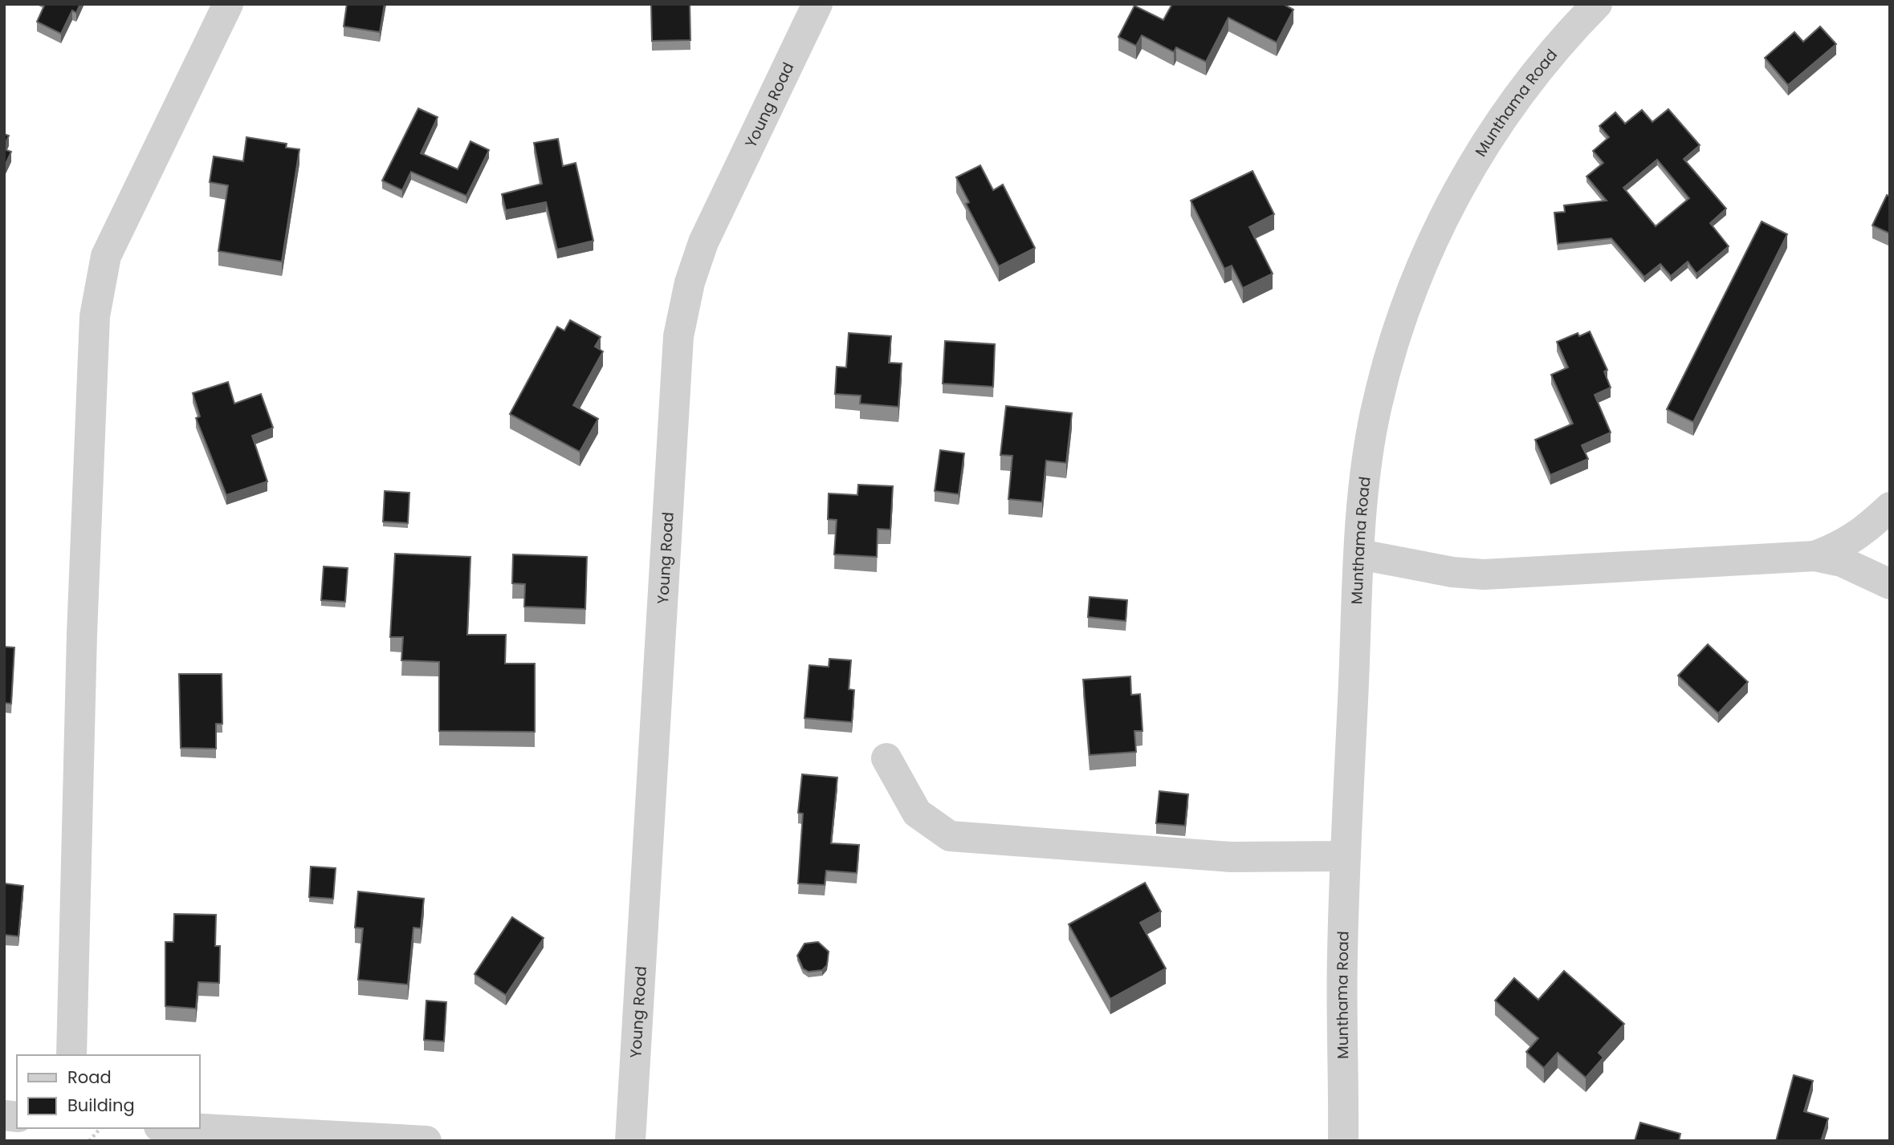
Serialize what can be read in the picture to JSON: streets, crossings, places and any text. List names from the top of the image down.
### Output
{
  "streets": {
    "street": ["Munthama Road", "Young Road"]
  },
  "legend": ["Road", "Building"]
}
